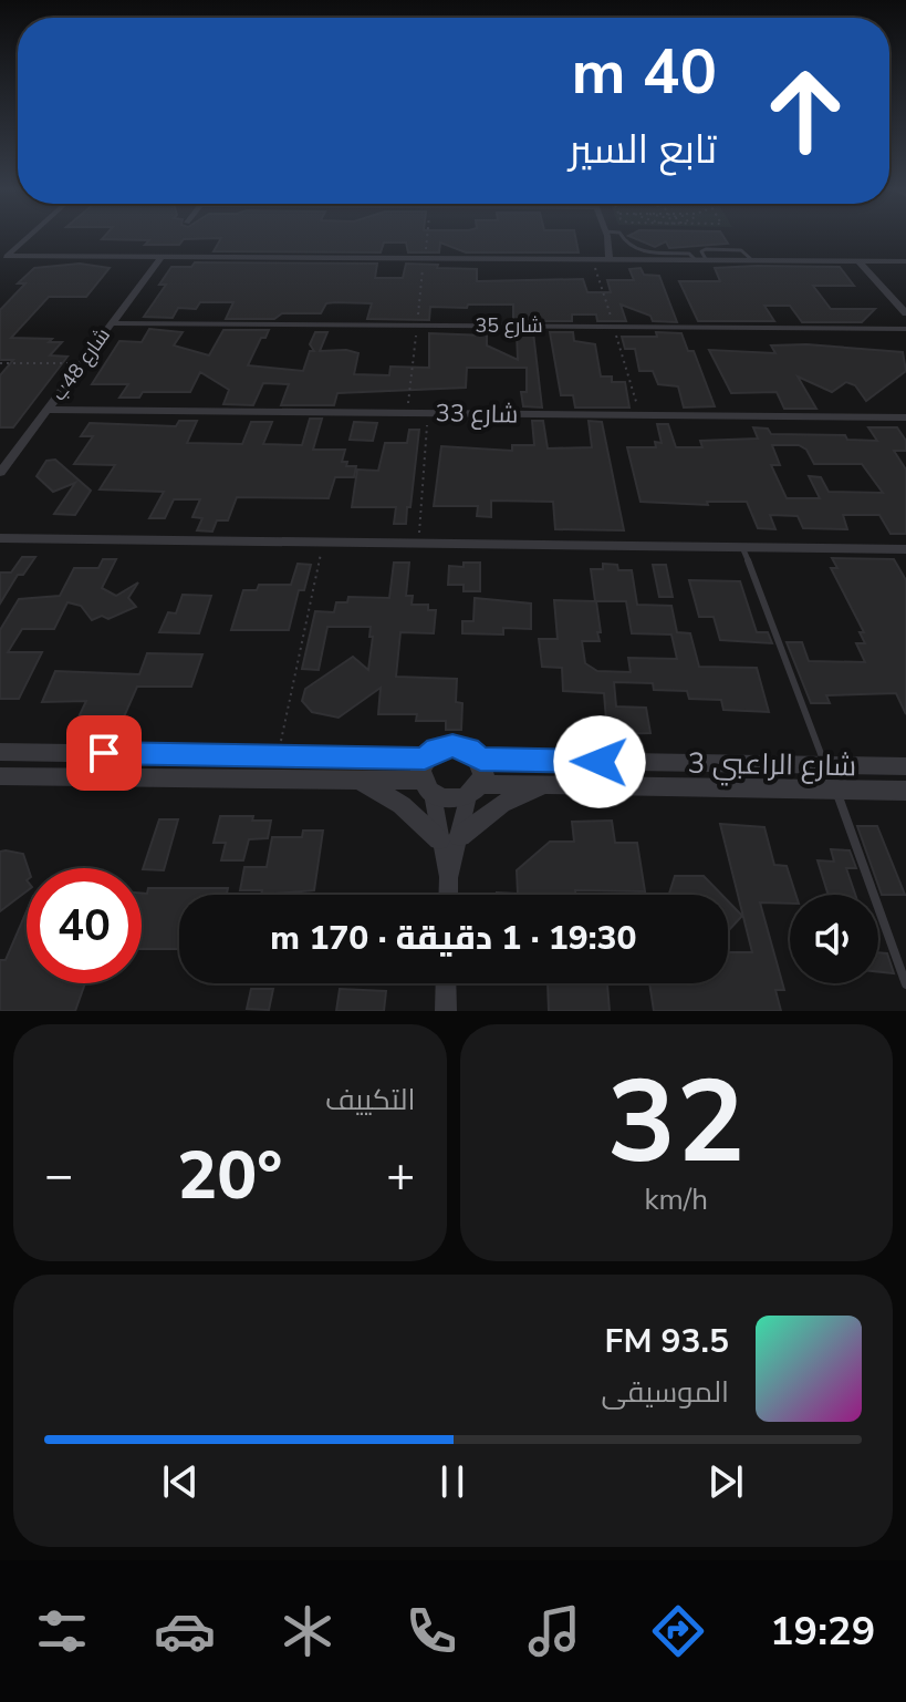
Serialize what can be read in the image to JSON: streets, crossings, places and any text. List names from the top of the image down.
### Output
{
  "streets": {
    "street": [
      "شارع 35",
      "شارع 48ب",
      "شارع 33",
      "شارع الراعبي 3"
    ]
  },
  "crossings": [
    ["شارع 35", "شارع 48ب"],
    ["شارع 48ب", "شارع 33"]
  ],
  "page": {
    "turn": ["40 m", "تابع السير"],
    "limit": "40",
    "trip": "19:30 · 1 دقيقة · 170 m",
    "tile": [
      ["32", "km/h"],
      "التكييف"
    ],
    "heat": ["−", "20°", "+"],
    "song": ["93.5 FM", "الموسيقى"],
    "tabs": "19:29"
  }
}
